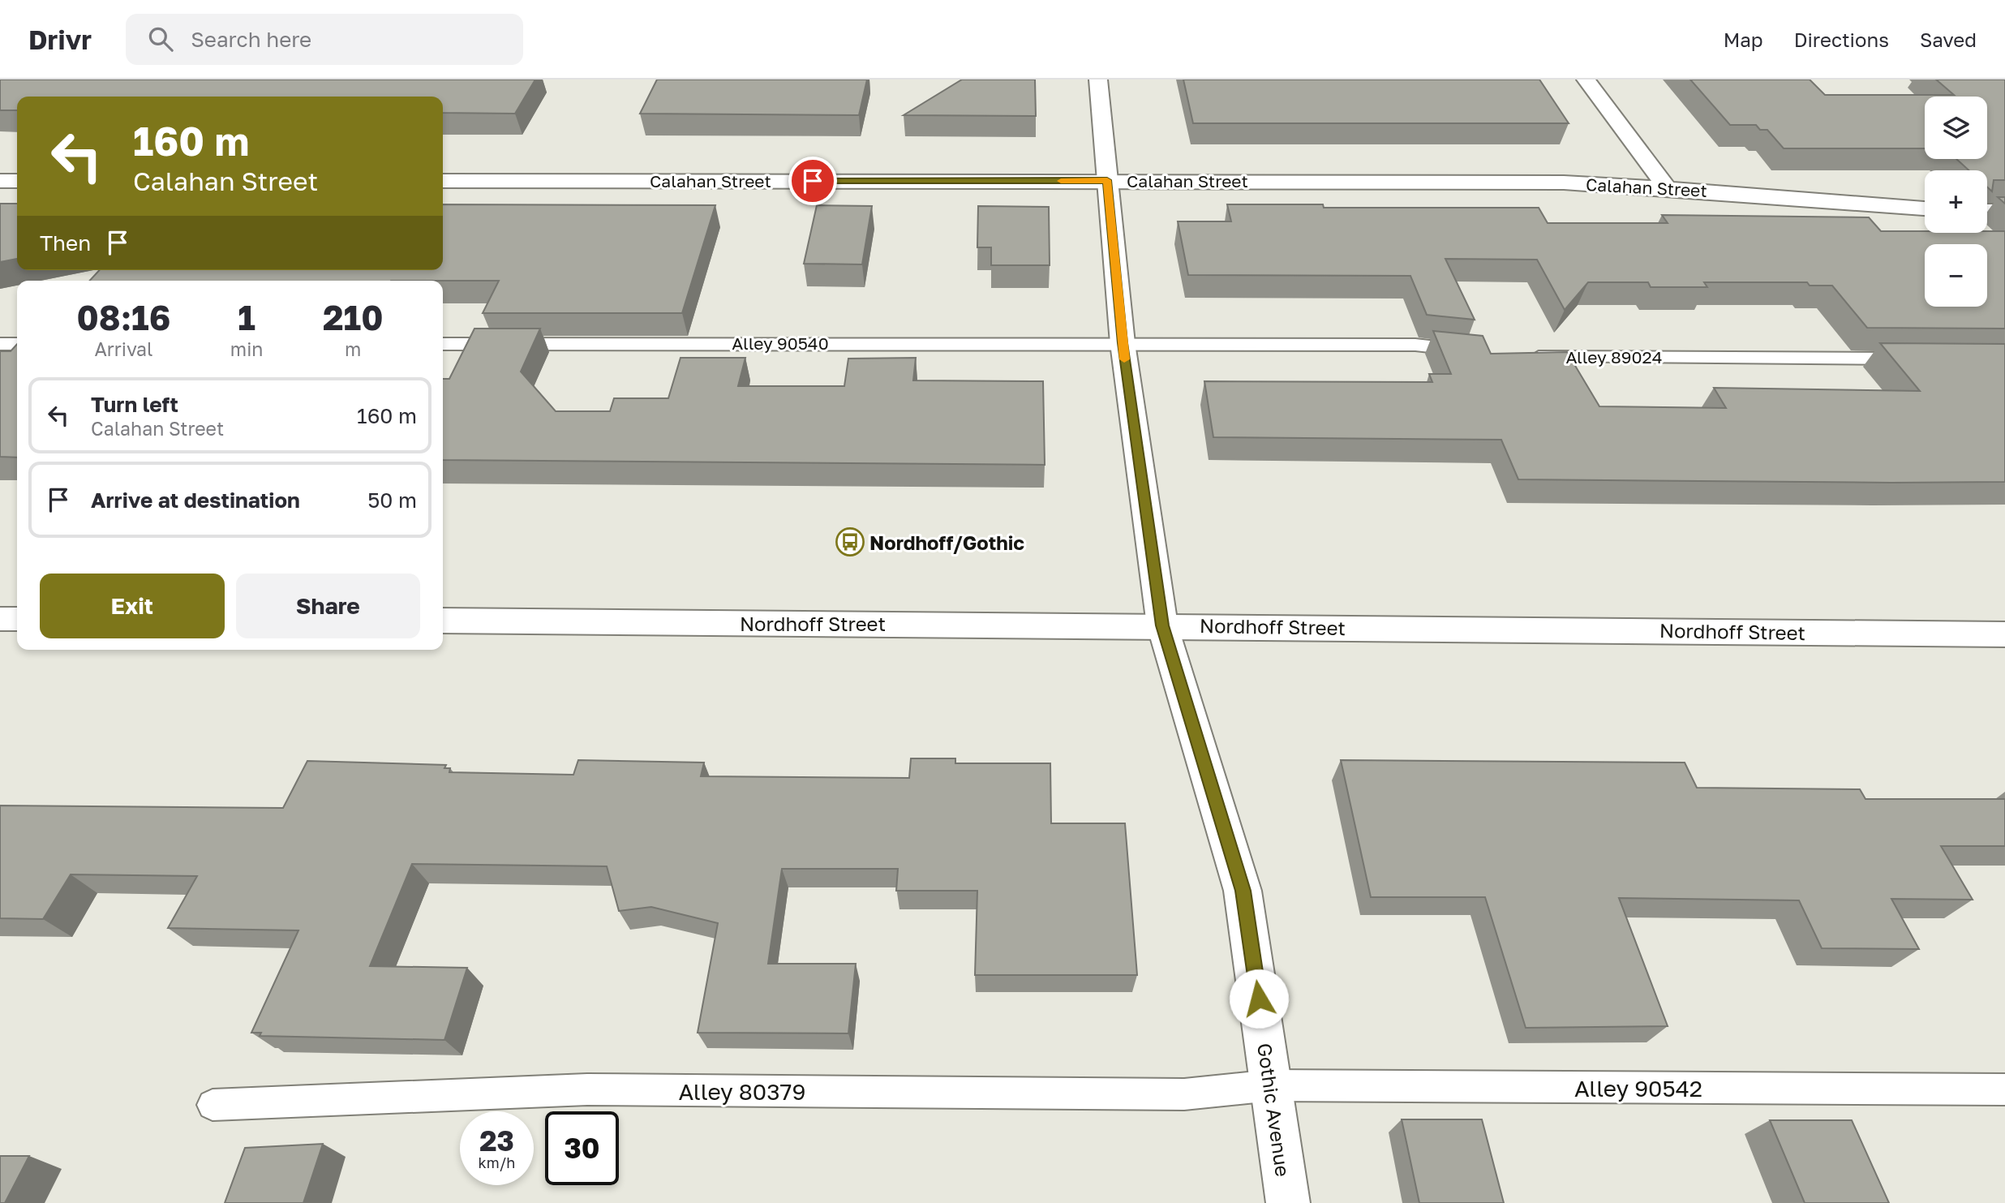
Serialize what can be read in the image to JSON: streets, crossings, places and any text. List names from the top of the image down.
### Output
{
  "streets": {
    "street": ["Calahan Street", "Nordhoff Street", "Gothic Avenue"],
    "lane": [
      "Alley 90540",
      "Alley 89024",
      "Alley 90542",
      "Alley 80379"
    ]
  },
  "crossings": [
    ["Calahan Street", "Gothic Avenue"],
    ["Alley 90540", "Gothic Avenue"],
    ["Nordhoff Street", "Gothic Avenue"],
    ["Alley 90542", "Alley 80379"],
    ["Alley 90542", "Gothic Avenue"],
    ["Alley 80379", "Gothic Avenue"]
  ],
  "places": {
    "bus stop": ["Nordhoff/Gothic"]
  },
  "page": {
    "header": "Drivr",
    "search": "Search here",
    "nav": ["Map", "Directions", "Saved"],
    "map_buttons": ["+", "−"],
    "turn": ["160 m", "Calahan Street"],
    "then": "Then",
    "eta": [
      "08:16",
      "Arrival",
      "1",
      "min",
      "210",
      "m"
    ],
    "list": [
      {
        "name": "Turn left",
        "note": "Calahan Street",
        "value": "160 m"
      },
      {
        "name": "Arrive at destination",
        "value": "50 m"
      }
    ],
    "buttons": ["Exit", "Share"],
    "speed": "23 km/h",
    "limit": "30"
  }
}
